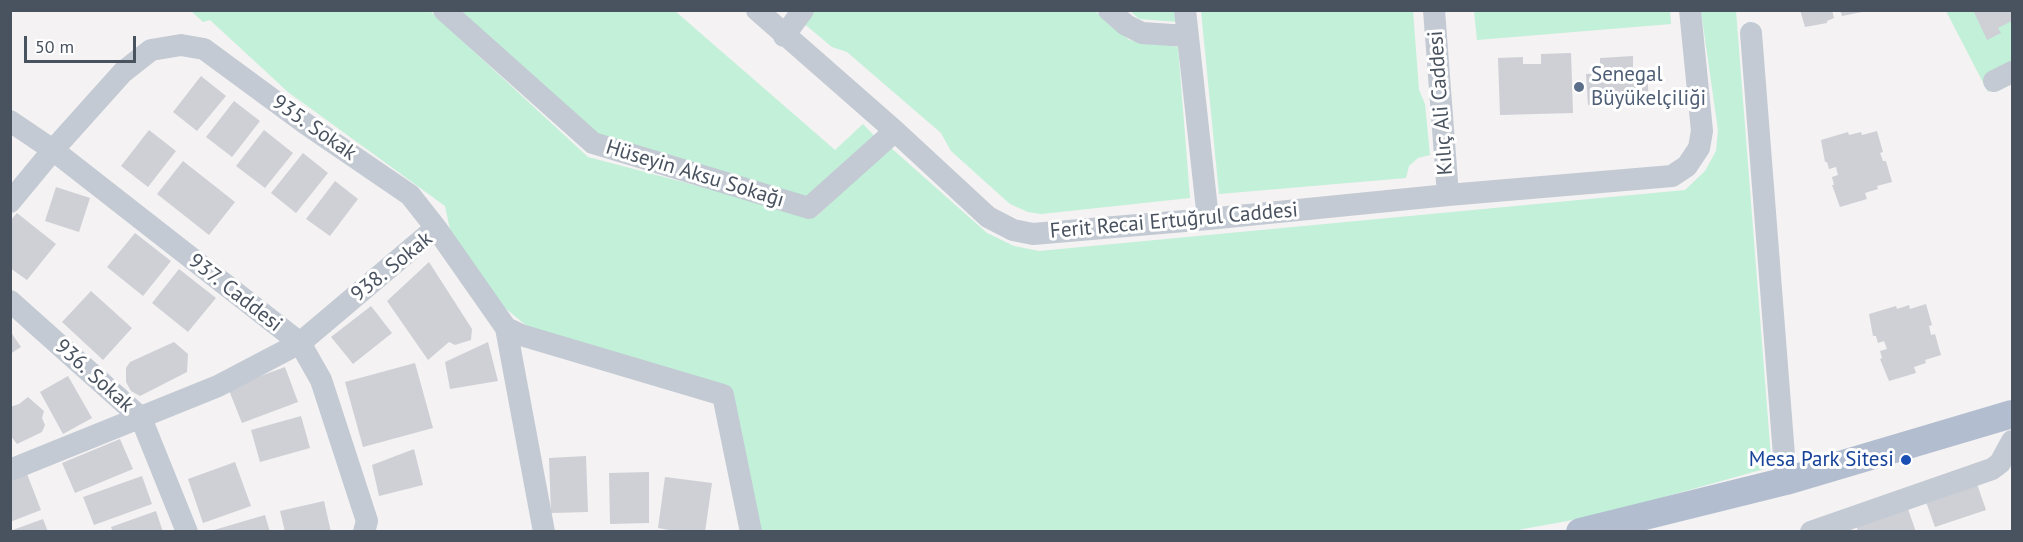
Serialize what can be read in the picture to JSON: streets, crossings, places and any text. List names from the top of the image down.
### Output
{
  "streets": {
    "street": [
      "Kılıç Ali Caddesi",
      "935. Sokak",
      "Hüseyin Aksu Sokağı",
      "Ferit Recai Ertuğrul Caddesi",
      "938. Sokak",
      "937. Caddesi",
      "936. Sokak"
    ]
  },
  "crossings": [
    ["Kılıç Ali Caddesi", "Ferit Recai Ertuğrul Caddesi"],
    ["935. Sokak", "938. Sokak"],
    ["935. Sokak", "937. Caddesi"],
    ["Hüseyin Aksu Sokağı", "Ferit Recai Ertuğrul Caddesi"],
    ["938. Sokak", "937. Caddesi"],
    ["938. Sokak", "936. Sokak"]
  ],
  "places": ["Senegal Büyükelçiliği", "Mesa Park Sitesi"],
  "scale_bar": "50 m"
}
